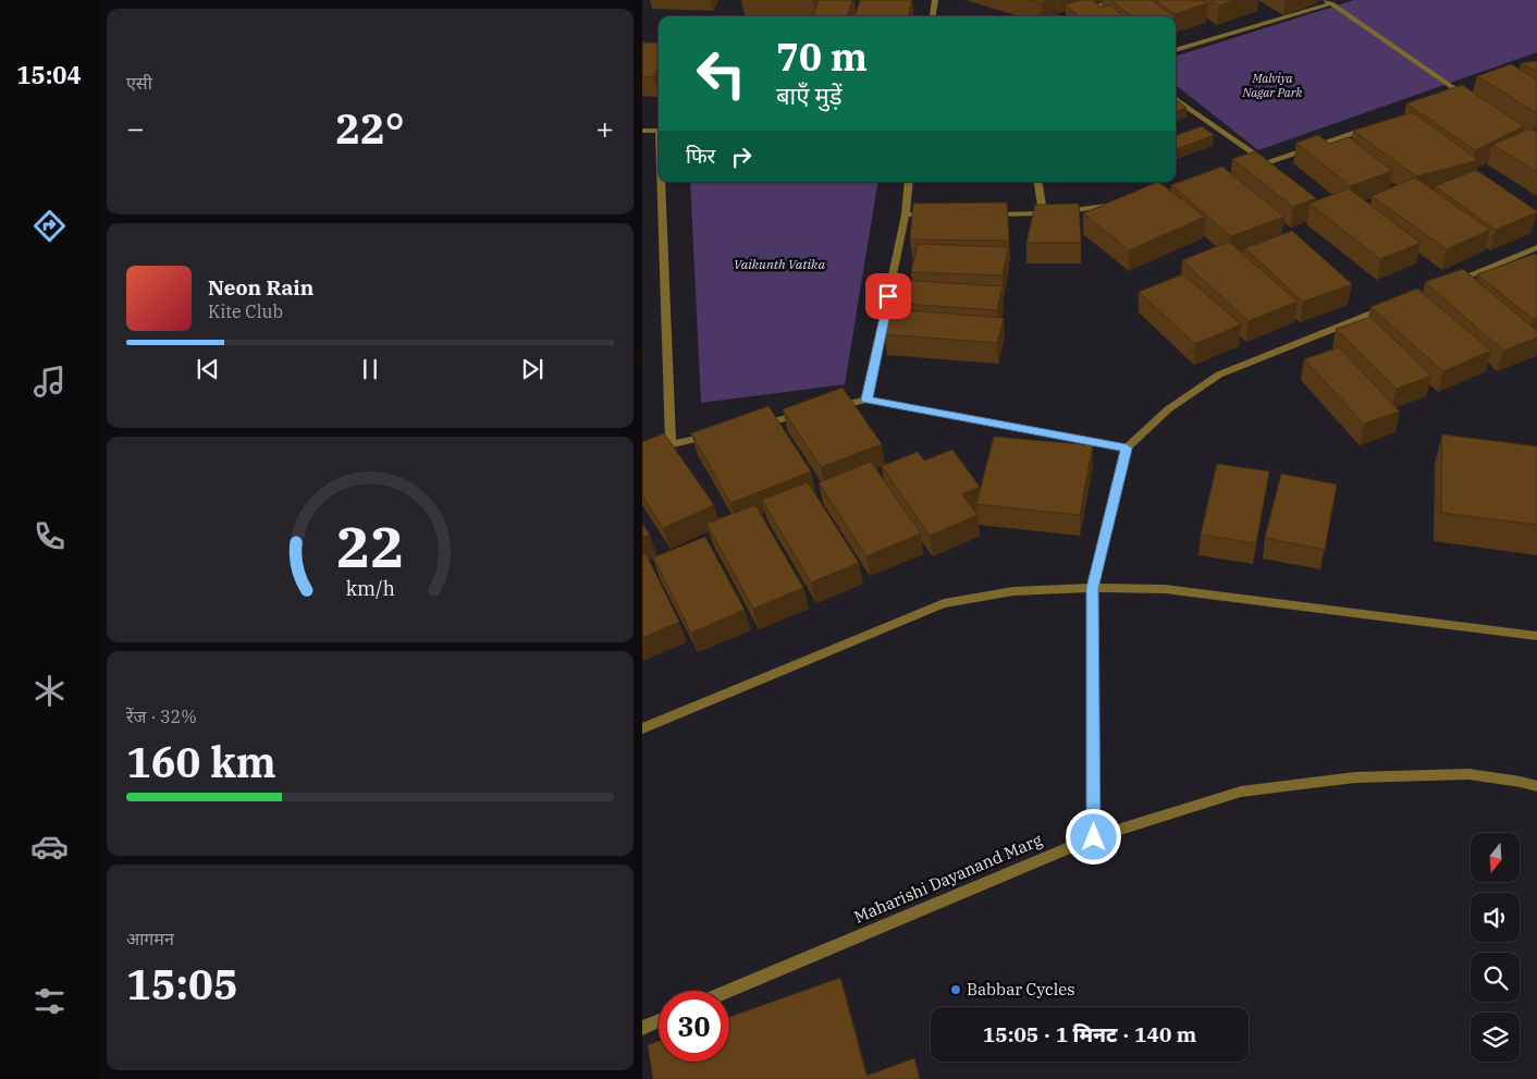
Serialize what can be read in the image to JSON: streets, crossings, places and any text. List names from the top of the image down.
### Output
{
  "streets": {
    "street": ["Maharishi Dayanand Marg"]
  },
  "parks": ["Malviya Nagar Park", "Vaikunth Vatika"],
  "places": ["Babbar Cycles"],
  "north": "bottom",
  "page": {
    "tabs": "15:04",
    "tile": [
      "एसी",
      ["रेंज · 32%", "160 km"],
      ["आगमन", "15:05"]
    ],
    "turn": ["70 m", "बाएँ मुड़ें"],
    "heat": ["−", "22°", "+"],
    "then": "फिर",
    "song": ["Neon Rain", "Kite Club"],
    "limit": "30",
    "trip": "15:05 · 1 मिनट · 140 m",
    "gauge": ["22", "km/h"]
  }
}
